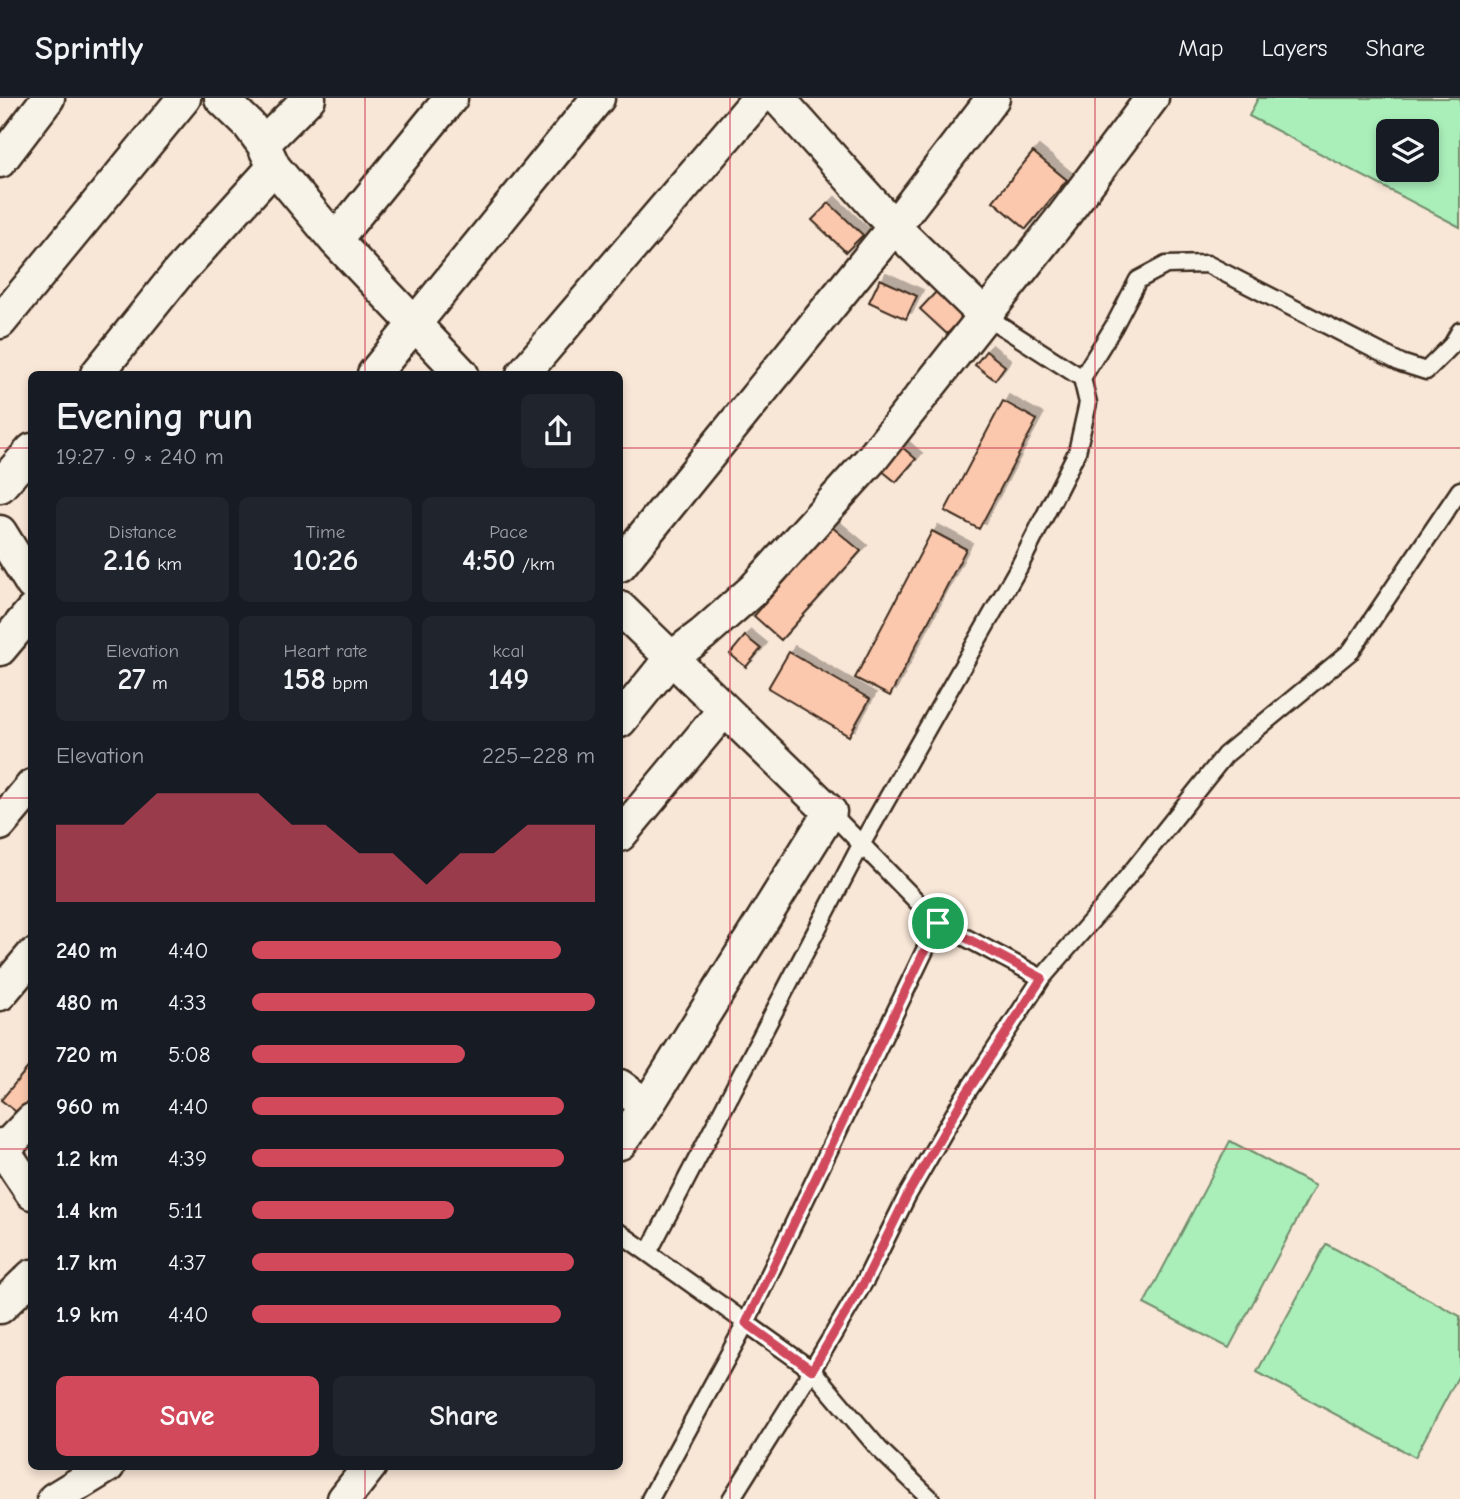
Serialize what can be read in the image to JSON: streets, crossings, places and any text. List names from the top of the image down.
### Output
{
  "page": {
    "header": "Sprintly",
    "nav": ["Map", "Layers", "Share"],
    "heading": ["Evening run", "19:27 · 9 × 240 m"],
    "stats": [
      ["Distance", "2.16 km"],
      ["Time", "10:26"],
      ["Pace", "4:50 /km"],
      ["Elevation", "27 m"],
      ["Heart rate", "158 bpm"],
      ["kcal", "149"]
    ],
    "chart": ["Elevation", "225–228 m"],
    "list": [
      {
        "name": "240 m",
        "note": "4:40"
      },
      {
        "name": "480 m",
        "note": "4:33"
      },
      {
        "name": "720 m",
        "note": "5:08"
      },
      {
        "name": "960 m",
        "note": "4:40"
      },
      {
        "name": "1.2 km",
        "note": "4:39"
      },
      {
        "name": "1.4 km",
        "note": "5:11"
      },
      {
        "name": "1.7 km",
        "note": "4:37"
      },
      {
        "name": "1.9 km",
        "note": "4:40"
      }
    ],
    "buttons": ["Save", "Share"]
  }
}
